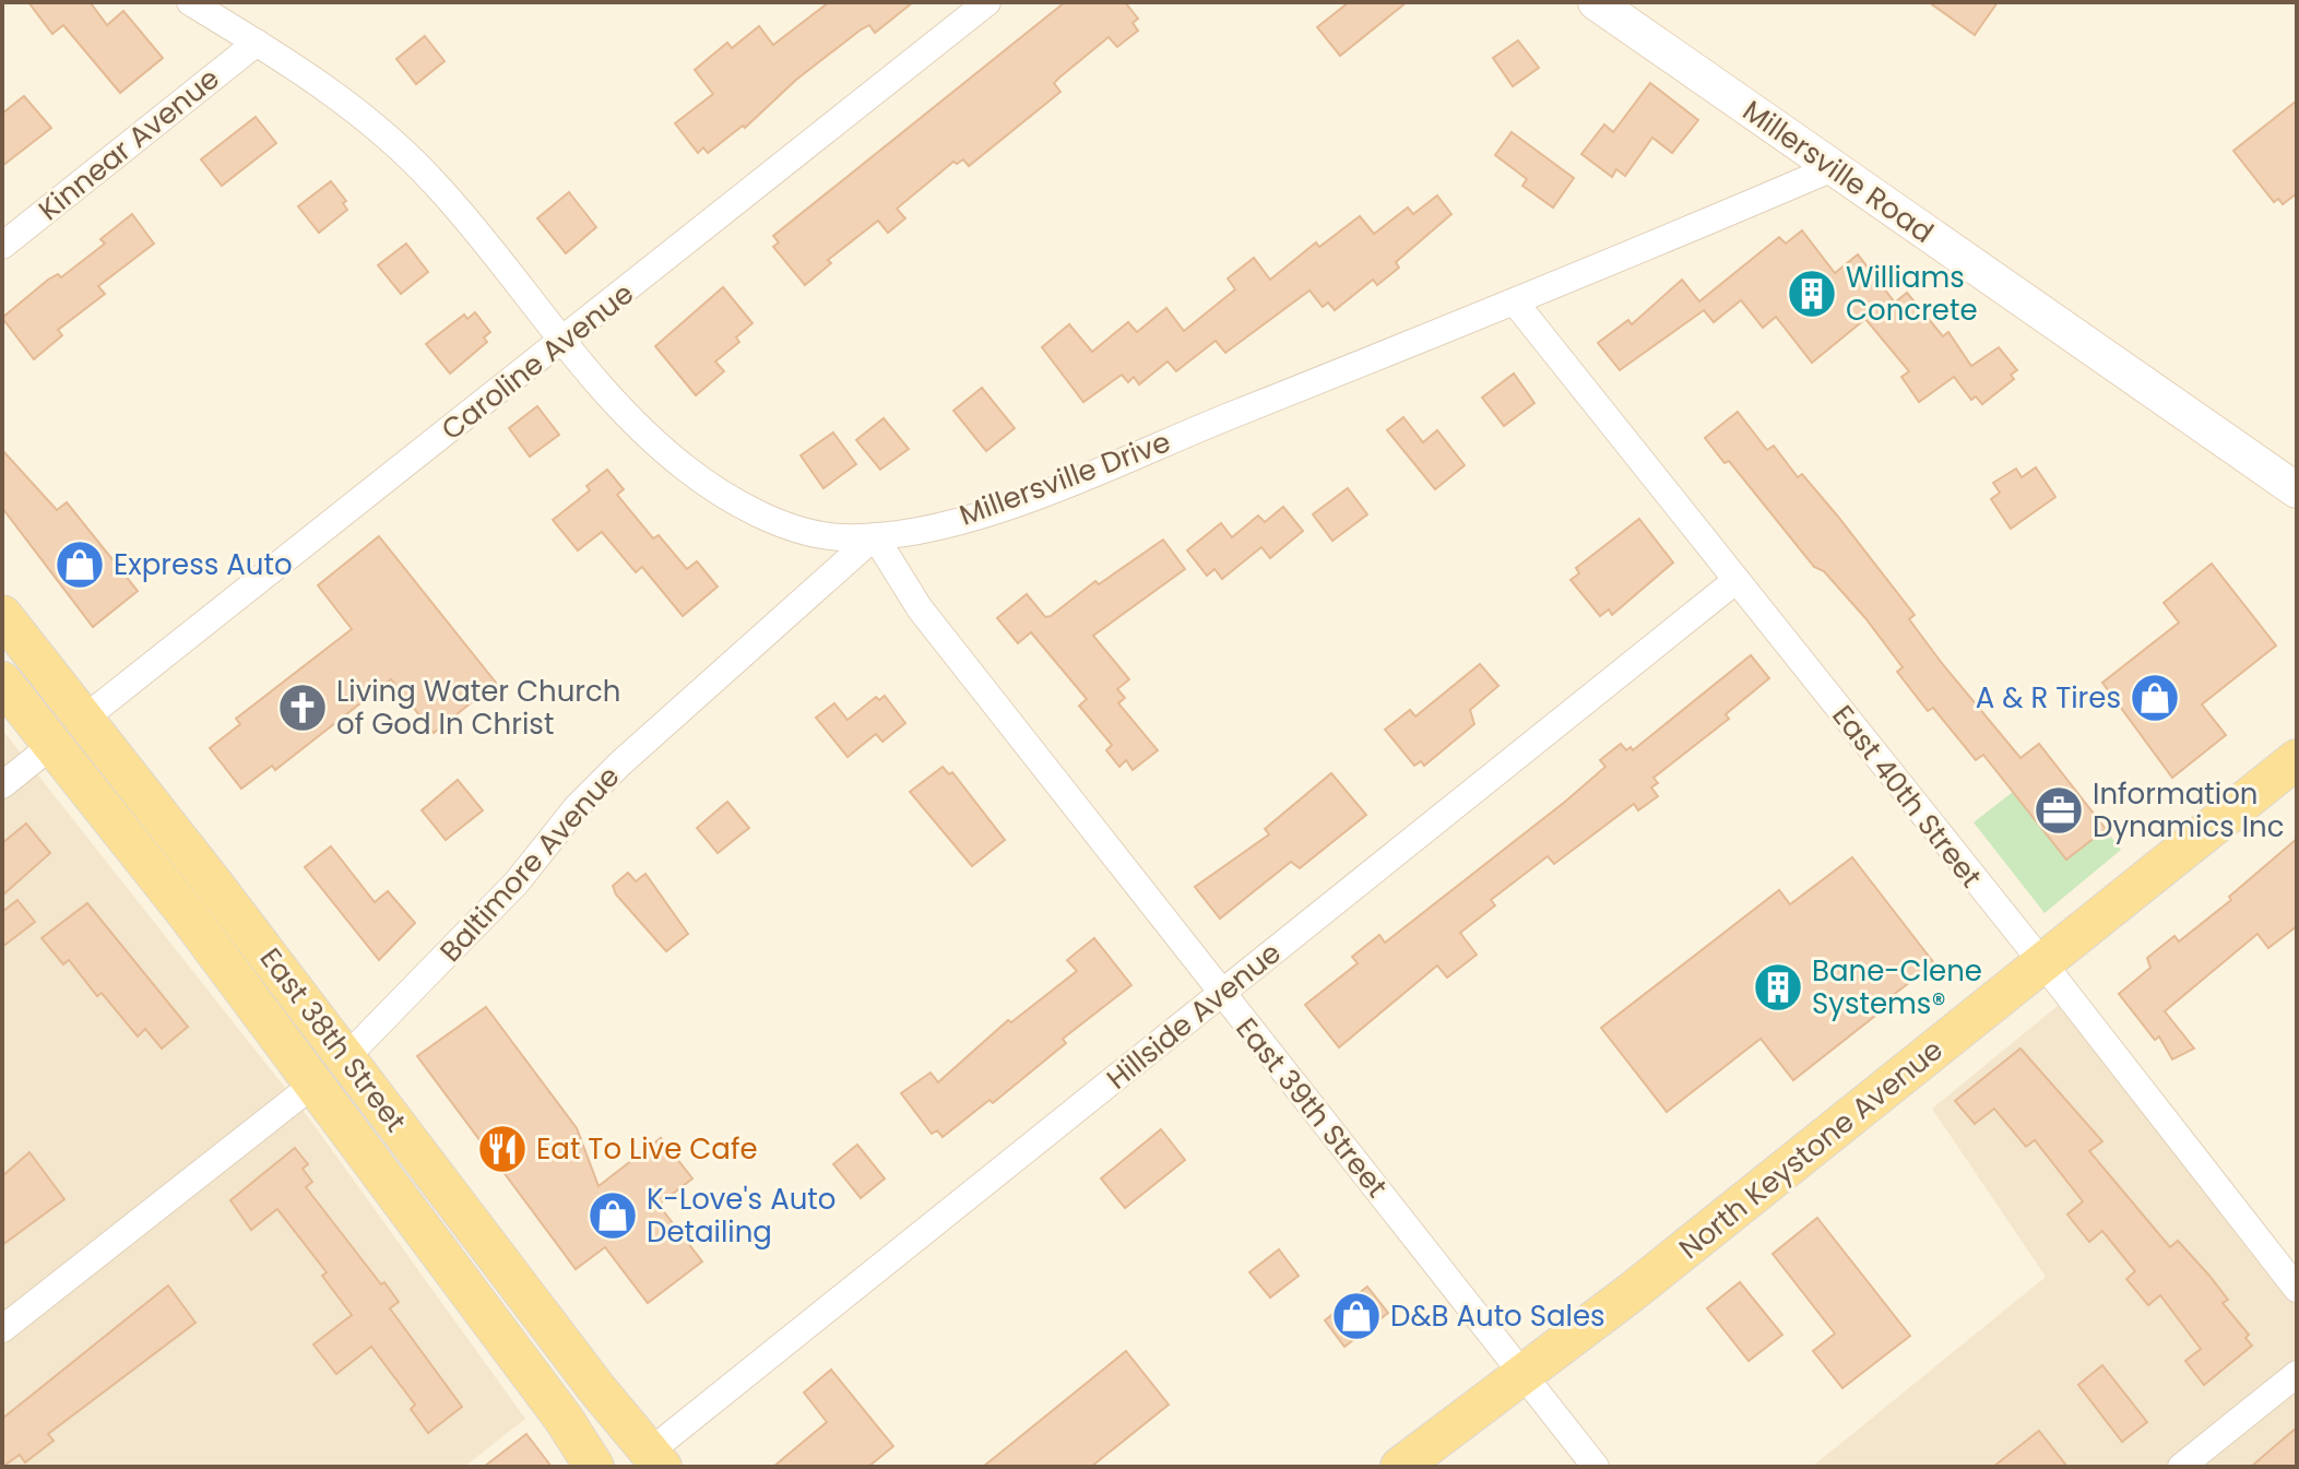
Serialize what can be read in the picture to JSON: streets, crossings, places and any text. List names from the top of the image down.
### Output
{
  "streets": {
    "main road": ["East 38th Street", "North Keystone Avenue"],
    "street": [
      "Kinnear Avenue",
      "Millersville Road",
      "Caroline Avenue",
      "Millersville Drive",
      "East 40th Street",
      "Baltimore Avenue",
      "Hillside Avenue",
      "East 39th Street"
    ]
  },
  "crossings": [
    ["Kinnear Avenue", "Millersville Drive"],
    ["Millersville Road", "Millersville Drive"],
    ["Caroline Avenue", "Millersville Drive"],
    ["Caroline Avenue", "East 38th Street"],
    ["Millersville Drive", "East 40th Street"],
    ["Millersville Drive", "Baltimore Avenue"],
    ["Millersville Drive", "East 39th Street"],
    ["East 40th Street", "Hillside Avenue"],
    ["East 40th Street", "North Keystone Avenue"],
    ["Baltimore Avenue", "East 38th Street"],
    ["Baltimore Avenue", "East 39th Street"],
    ["Hillside Avenue", "East 38th Street"],
    ["Hillside Avenue", "East 39th Street"],
    ["East 39th Street", "North Keystone Avenue"]
  ],
  "places": {
    "building": ["Williams Concrete", "Bane-Clene Systems®"],
    "shop": [
      "Express Auto",
      "A & R Tires",
      "K-Love's Auto Detailing",
      "D&B Auto Sales"
    ],
    "church": ["Living Water Church of God In Christ"],
    "office": ["Information Dynamics Inc"],
    "restaurant": ["Eat To Live Cafe"]
  }
}
